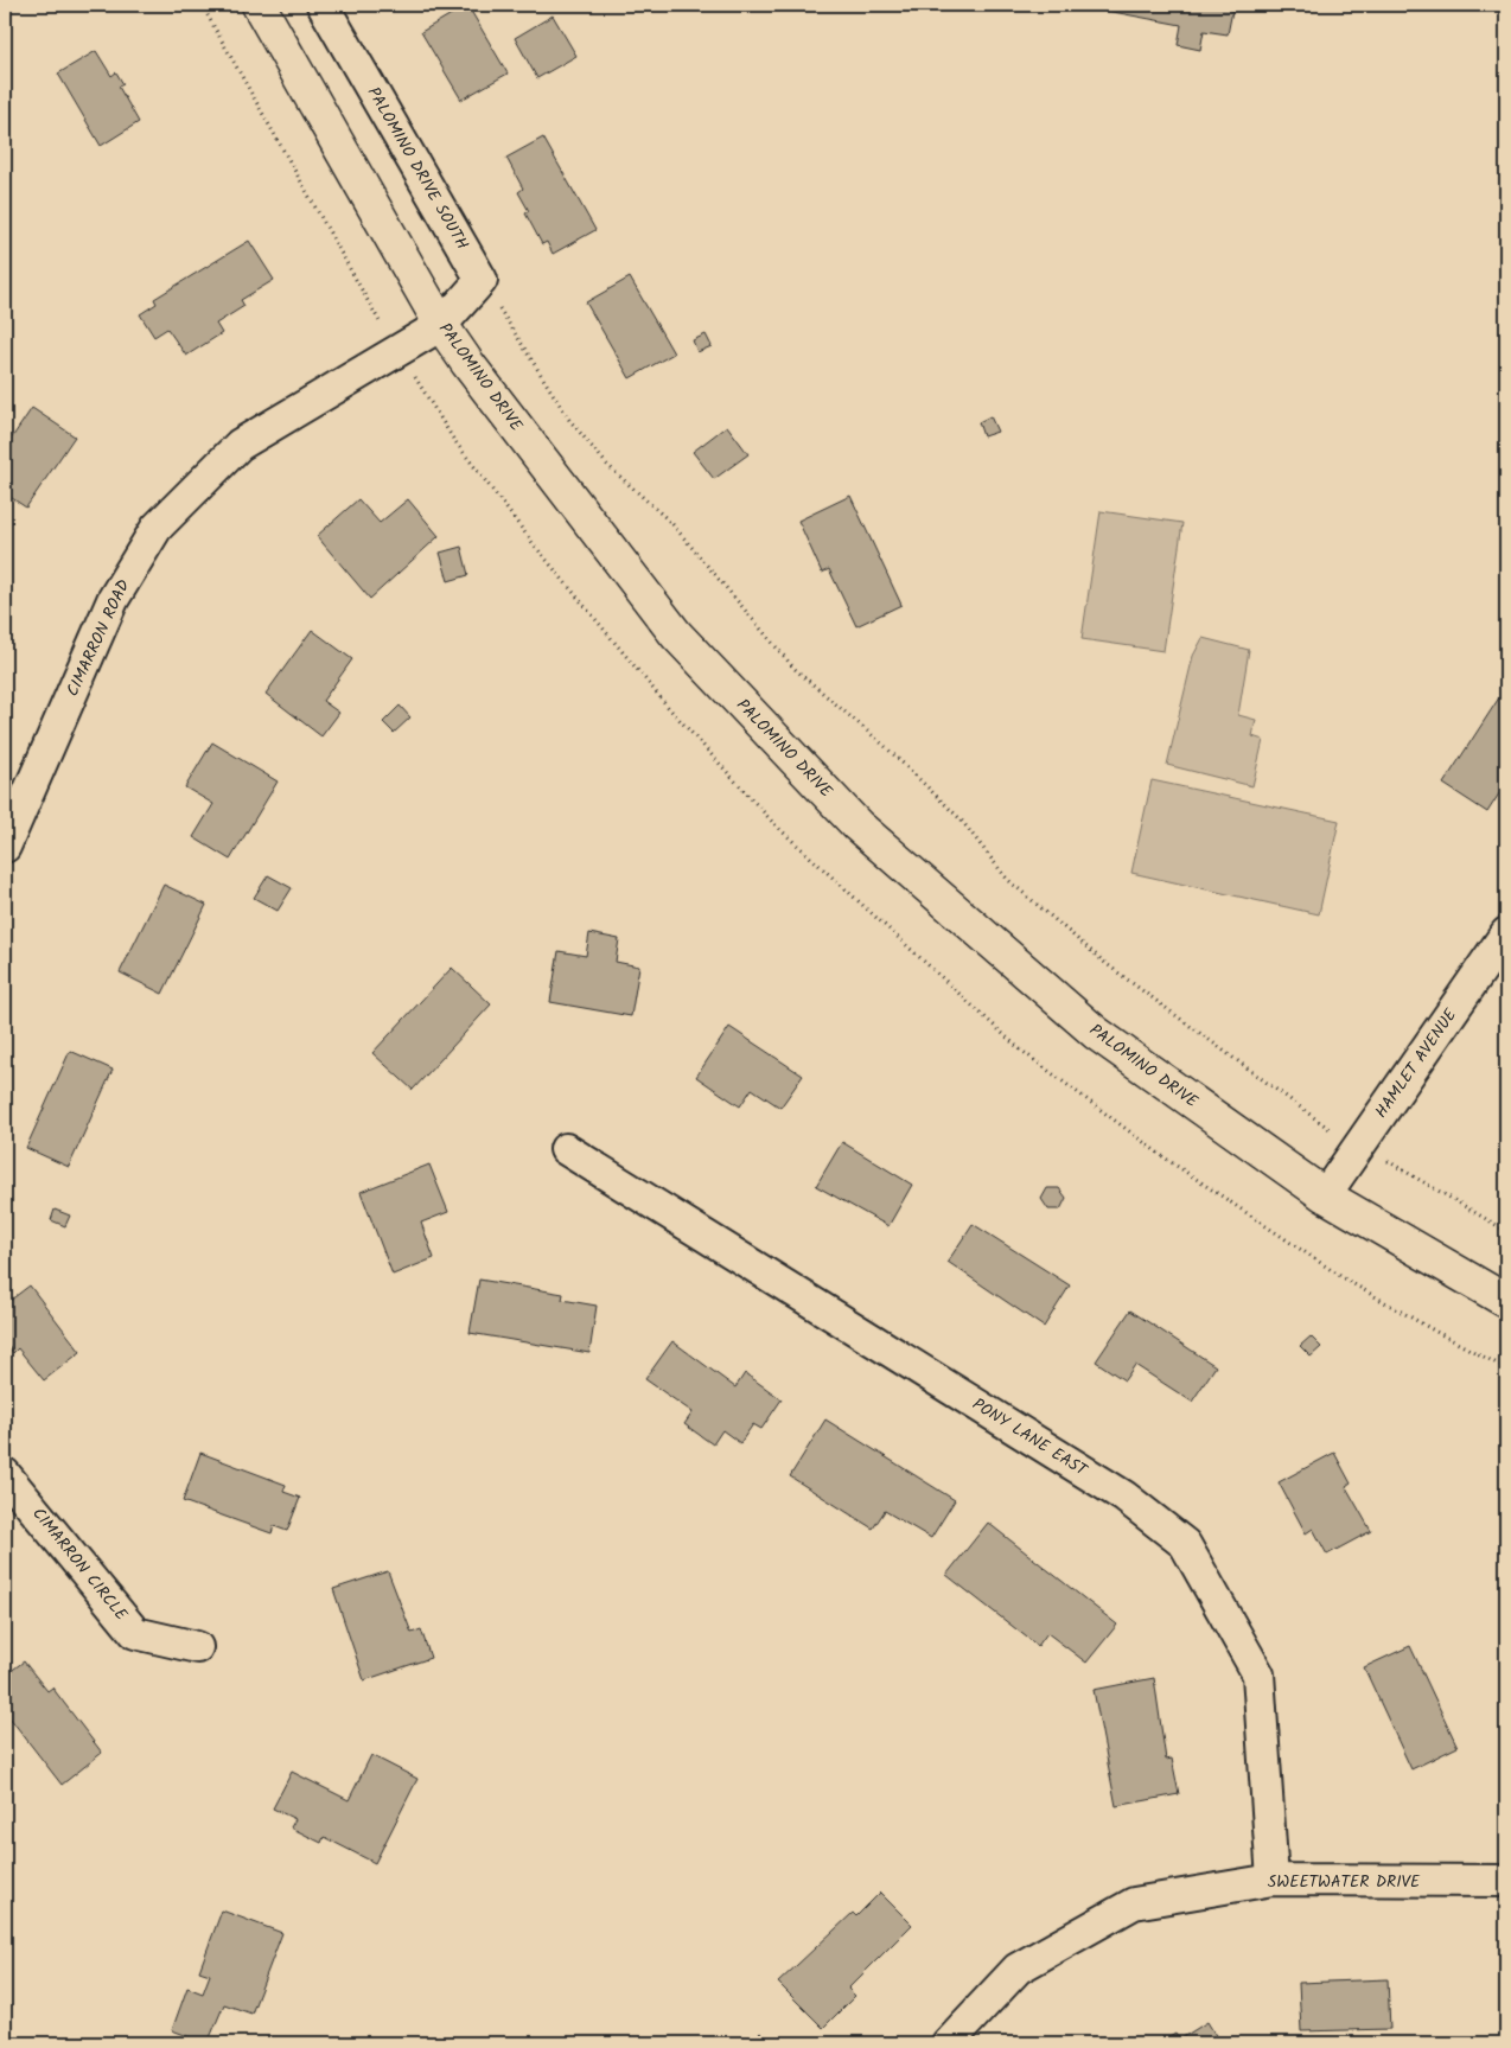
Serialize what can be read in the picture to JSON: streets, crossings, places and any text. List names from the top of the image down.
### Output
{
  "streets": {
    "street": [
      "PALOMINO DRIVE SOUTH",
      "PALOMINO DRIVE",
      "CIMARRON ROAD",
      "HAMLET AVENUE",
      "PONY LANE EAST",
      "CIMARRON CIRCLE",
      "SWEETWATER DRIVE"
    ]
  },
  "crossings": [
    ["PALOMINO DRIVE", "CIMARRON ROAD"],
    ["PALOMINO DRIVE", "HAMLET AVENUE"],
    ["PONY LANE EAST", "SWEETWATER DRIVE"]
  ]
}
